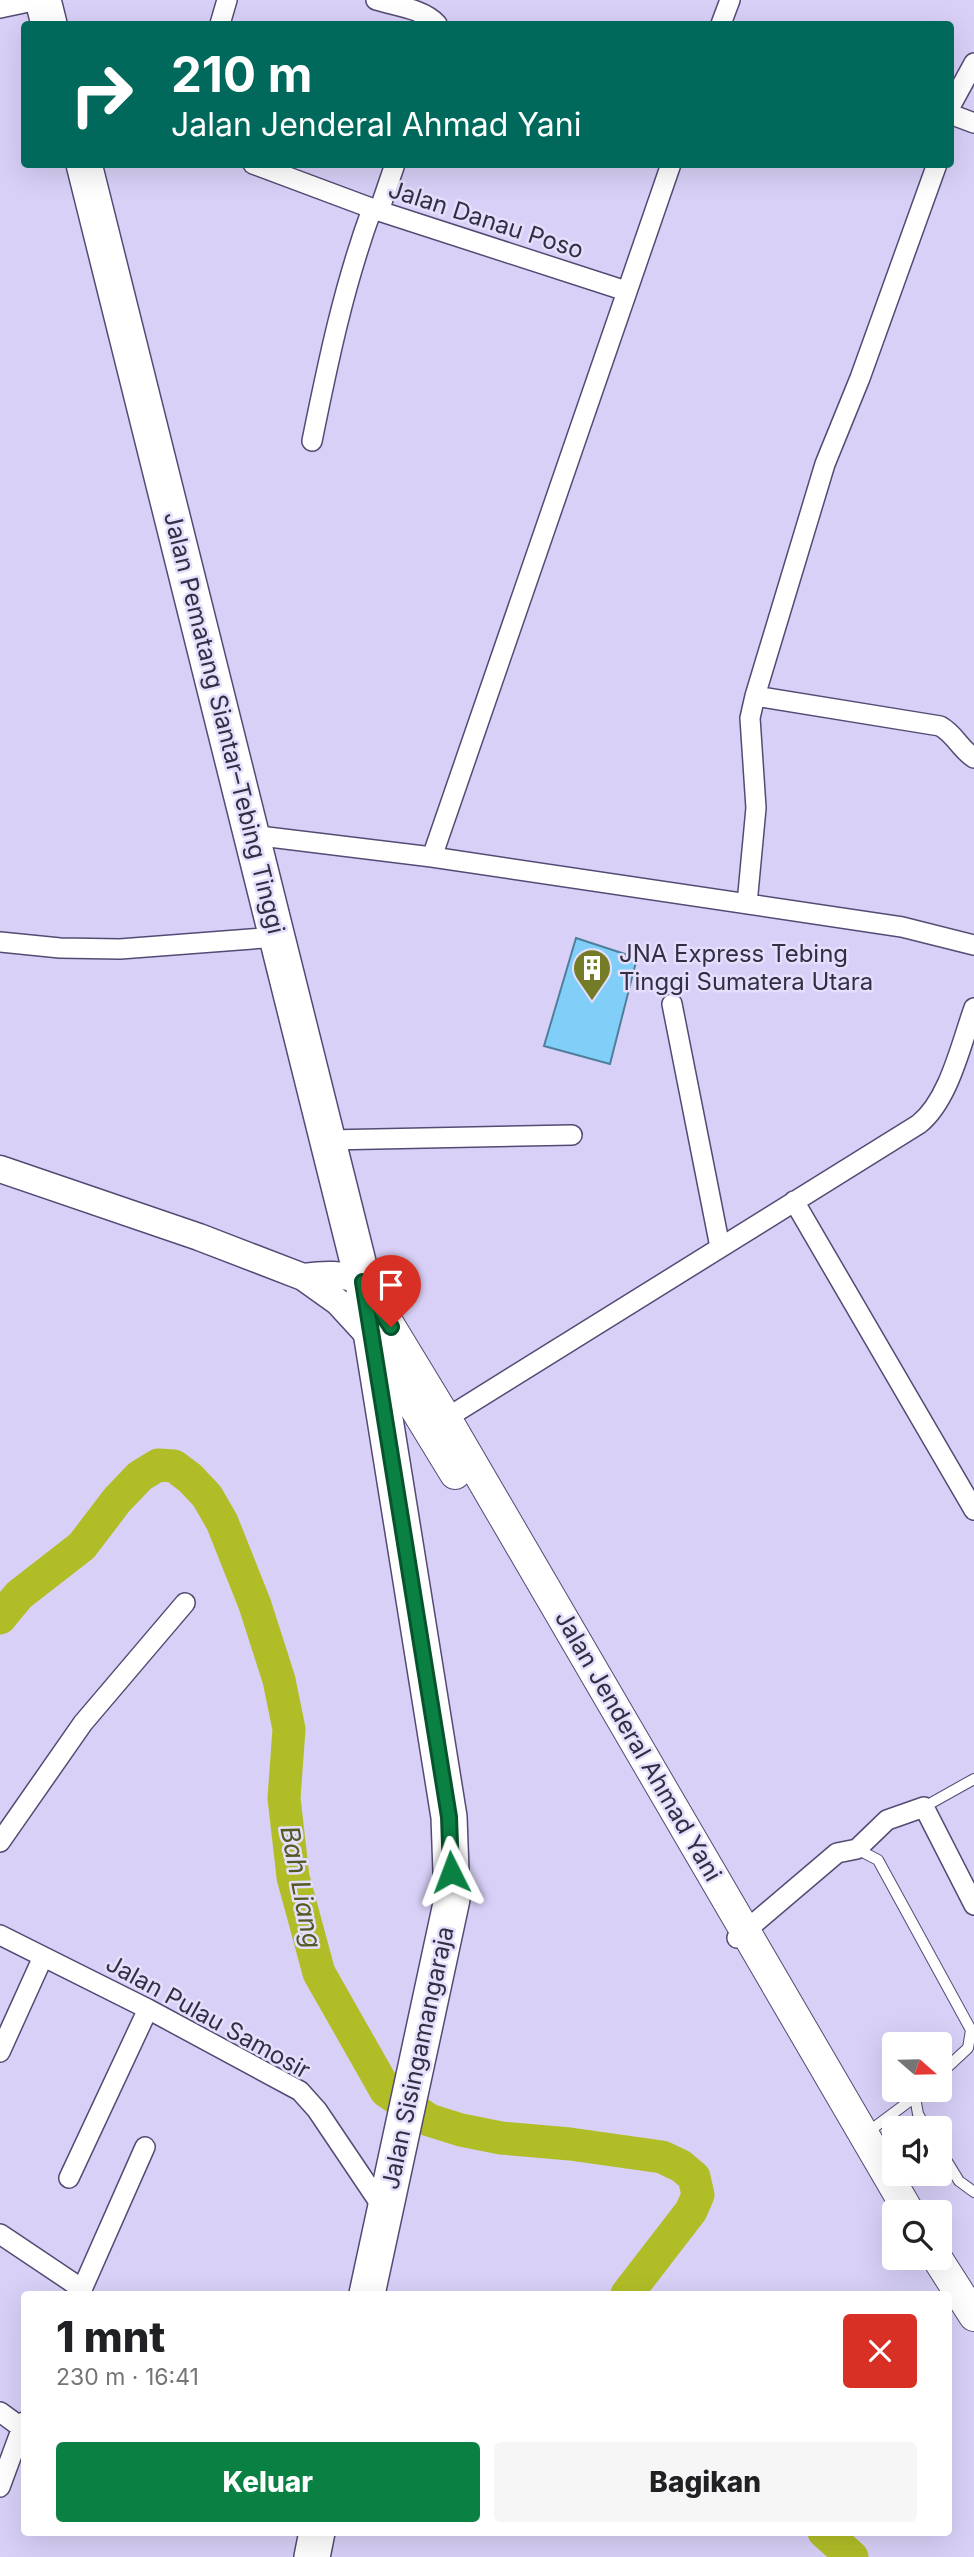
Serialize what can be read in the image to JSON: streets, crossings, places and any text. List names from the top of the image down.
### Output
{
  "streets": {
    "highway": ["Jalan Pematang Siantar–Tebing Tinggi", "Jalan Sisingamangaraja"],
    "main road": ["Jalan Jenderal Ahmad Yani"],
    "street": ["Jalan Danau Poso", "Jalan Pulau Samosir"]
  },
  "crossings": [
    ["Jalan Pematang Siantar–Tebing Tinggi", "Jalan Jenderal Ahmad Yani"],
    ["Jalan Pematang Siantar–Tebing Tinggi", "Jalan Sisingamangaraja"],
    ["Jalan Jenderal Ahmad Yani", "Jalan Sisingamangaraja"],
    ["Jalan Pulau Samosir", "Jalan Sisingamangaraja"]
  ],
  "water": ["Bah Liang"],
  "places": {
    "building": ["JNA Express Tebing Tinggi Sumatera Utara"]
  },
  "north": "right",
  "page": {
    "turn": ["210 m", "Jalan Jenderal Ahmad Yani"],
    "heading": ["1 mnt", "230 m · 16:41"],
    "buttons": ["Keluar", "Bagikan"]
  }
}
